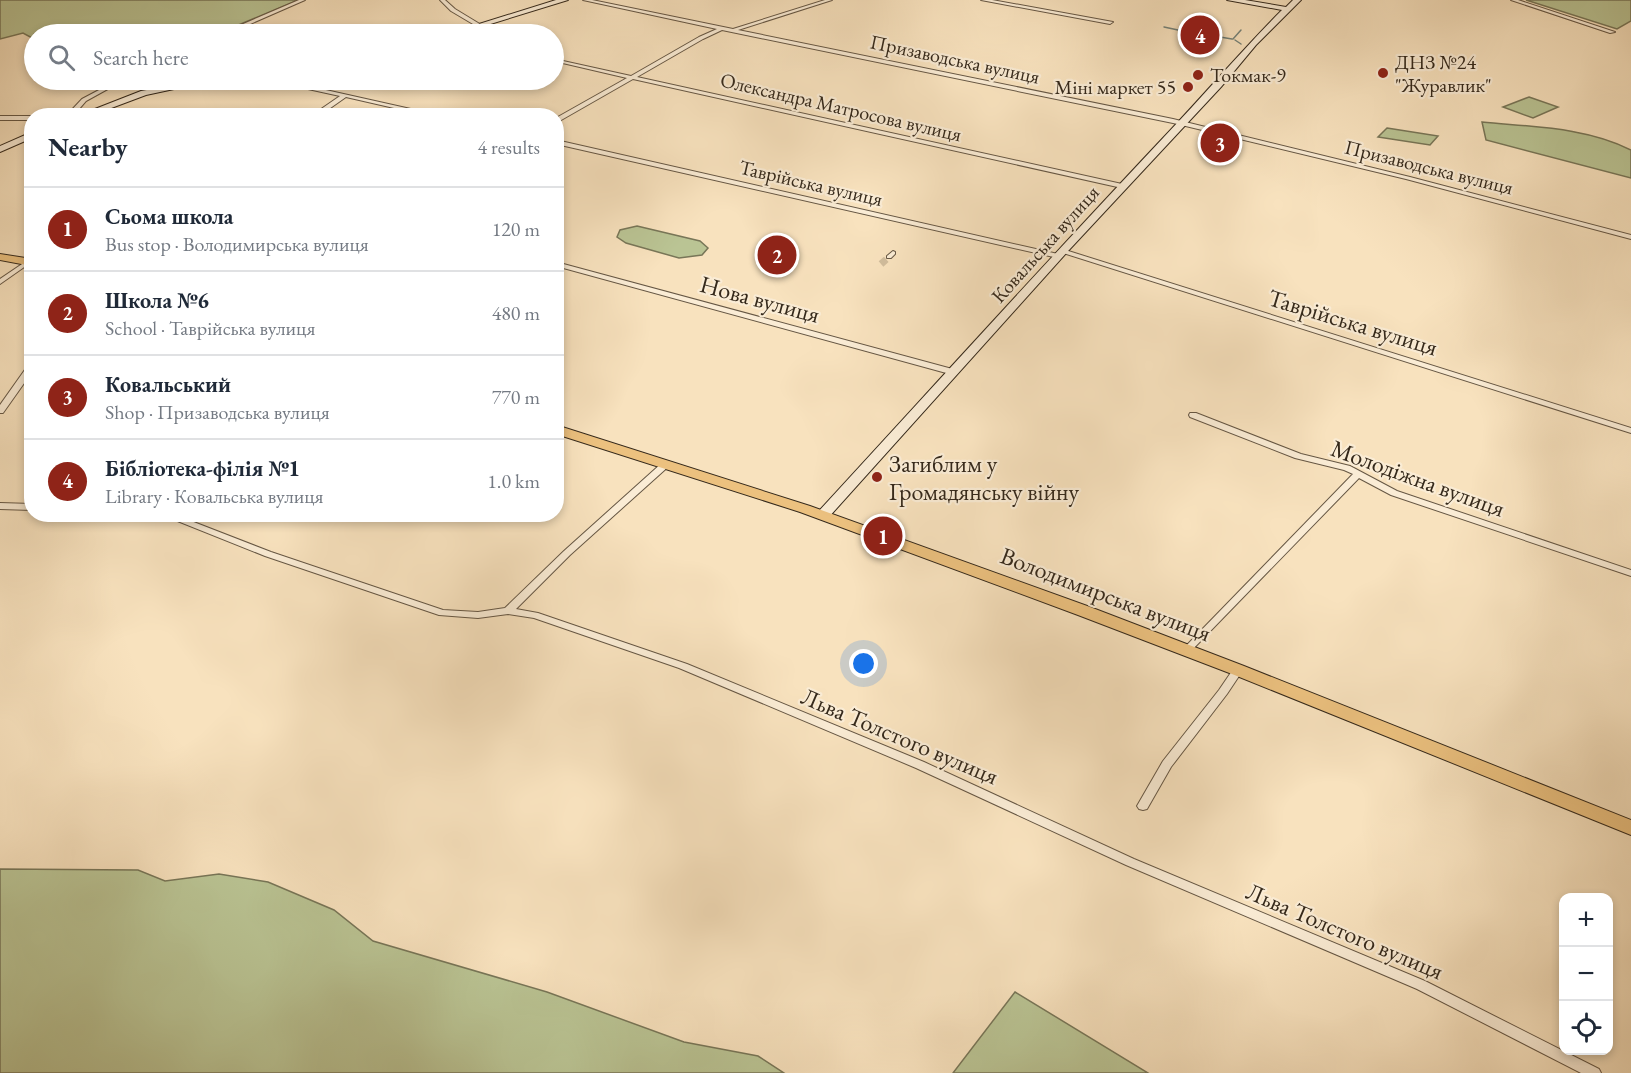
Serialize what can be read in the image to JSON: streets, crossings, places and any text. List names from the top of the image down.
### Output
{
  "streets": {
    "main road": ["Володимирська вулиця"],
    "street": [
      "Призаводська вулиця",
      "Олександра Матросова вулиця",
      "Таврійська вулиця",
      "Ковальська вулиця",
      "Нова вулиця",
      "Молодіжна вулиця",
      "Льва Толстого вулиця"
    ]
  },
  "crossings": [
    ["Призаводська вулиця", "Ковальська вулиця"],
    ["Олександра Матросова вулиця", "Ковальська вулиця"],
    ["Таврійська вулиця", "Ковальська вулиця"],
    ["Ковальська вулиця", "Нова вулиця"],
    ["Ковальська вулиця", "Володимирська вулиця"]
  ],
  "places": [
    "ДНЗ №24 \"Журавлик\"",
    "Токмак-9",
    "Міні маркет 55",
    "Загиблим у Громадянську війну"
  ],
  "page": {
    "pins": [
      "4",
      "3",
      "2",
      "1"
    ],
    "search": "Search here",
    "heading": ["Nearby", "4 results"],
    "list": [
      {
        "mark": "1",
        "name": "Сьома школа",
        "note": "Bus stop · Володимирська вулиця",
        "value": "120 m"
      },
      {
        "mark": "2",
        "name": "Школа №6",
        "note": "School · Таврійська вулиця",
        "value": "480 m"
      },
      {
        "mark": "3",
        "name": "Ковальський",
        "note": "Shop · Призаводська вулиця",
        "value": "770 m"
      },
      {
        "mark": "4",
        "name": "Бібліотека-філія №1",
        "note": "Library · Ковальська вулиця",
        "value": "1.0 km"
      }
    ],
    "map_buttons": ["+", "−"]
  }
}
